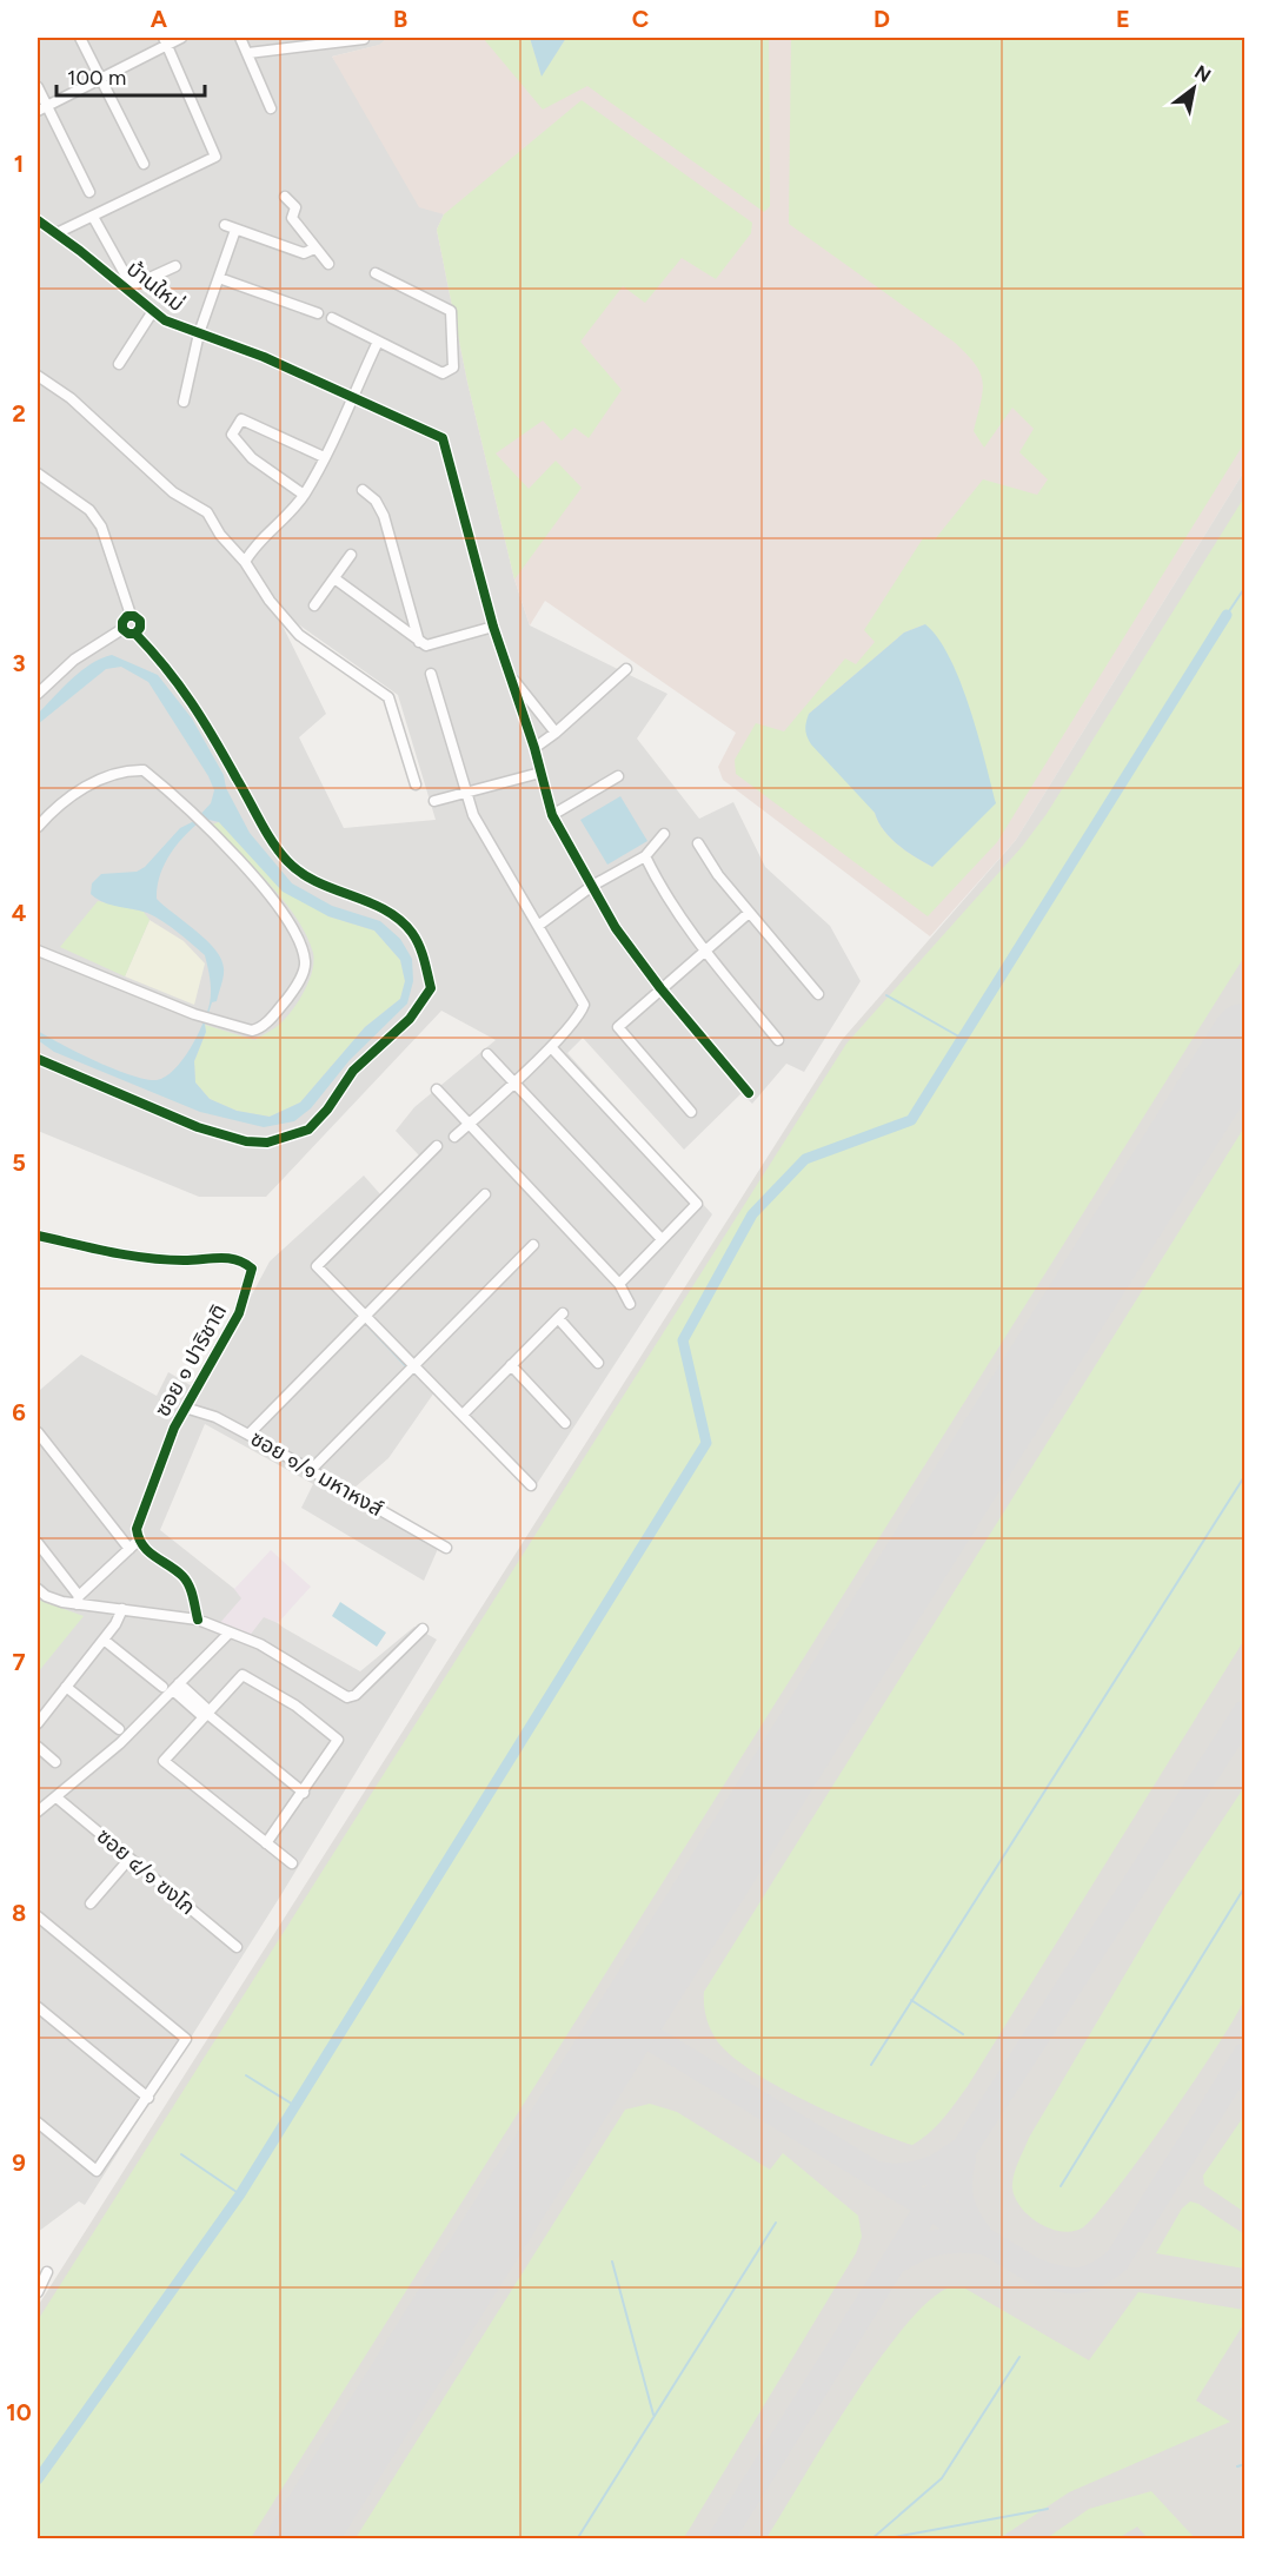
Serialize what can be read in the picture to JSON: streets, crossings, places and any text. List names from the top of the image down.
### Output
{
  "streets": {
    "street": [
      "บ้านใหม่",
      "ซอย ๑ ปาริชาติ",
      "ซอย ๑/๑ มหาหงส์",
      "ซอย ๔/๑ ฃงโก"
    ]
  },
  "crossings": [
    ["ซอย ๑ ปาริชาติ", "ซอย ๑/๑ มหาหงส์"]
  ],
  "scale_bar": "100 m",
  "north": "top right",
  "grid": {
    "columns": [
      "A",
      "B",
      "C",
      "D",
      "E"
    ],
    "rows": [
      "1",
      "2",
      "3",
      "4",
      "5",
      "6",
      "7",
      "8",
      "9",
      "10"
    ]
  }
}
